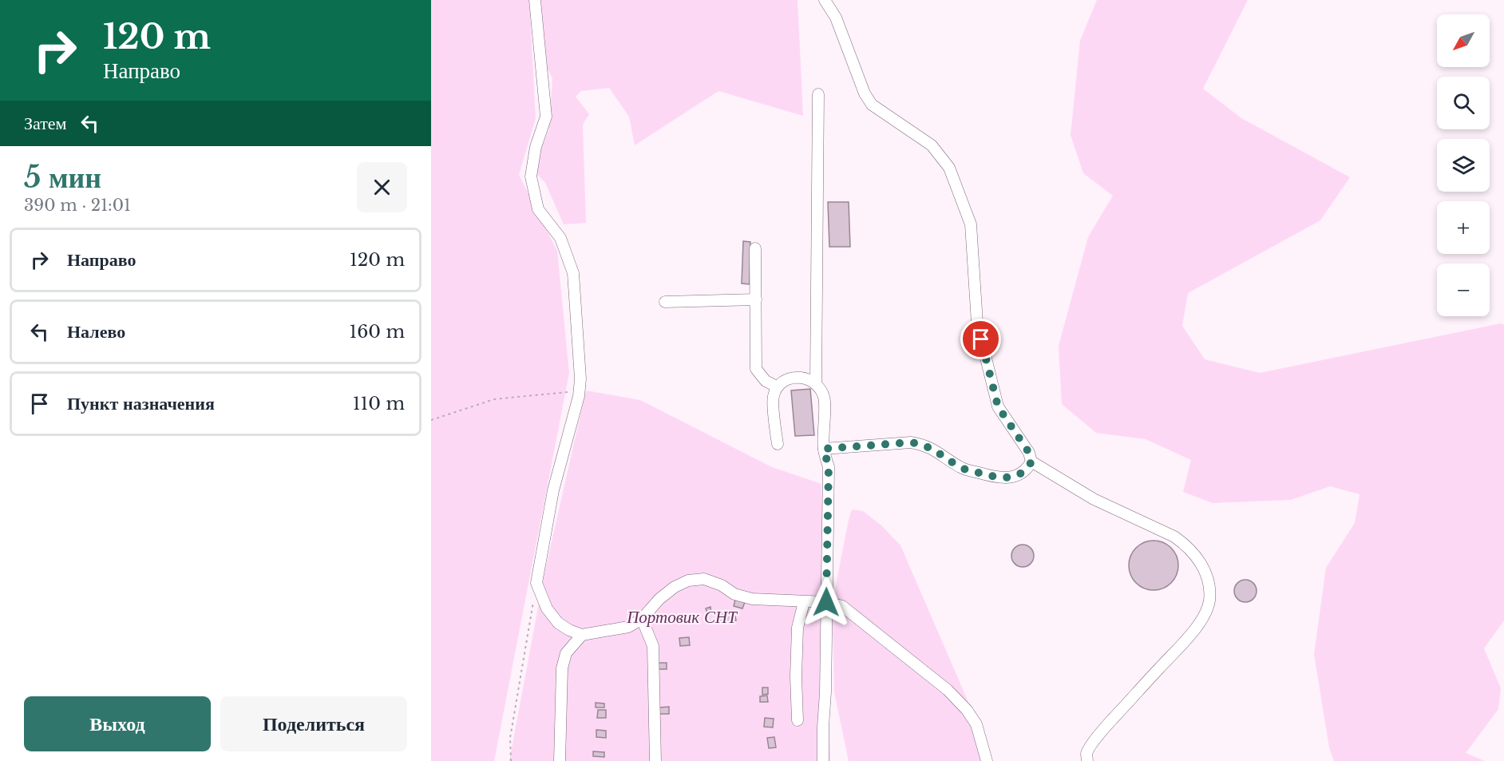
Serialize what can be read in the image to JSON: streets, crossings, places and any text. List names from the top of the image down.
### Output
{
  "parks": ["Портовик СНТ"],
  "north": "bottom left",
  "page": {
    "turn": ["120 m", "Направо"],
    "map_buttons": ["+", "−"],
    "then": "Затем",
    "heading": ["5 мин", "390 m · 21:01"],
    "list": [
      {
        "name": "Направо",
        "value": "120 m"
      },
      {
        "name": "Налево",
        "value": "160 m"
      },
      {
        "name": "Пункт назначения",
        "value": "110 m"
      }
    ],
    "buttons": ["Выход", "Поделиться"]
  }
}
